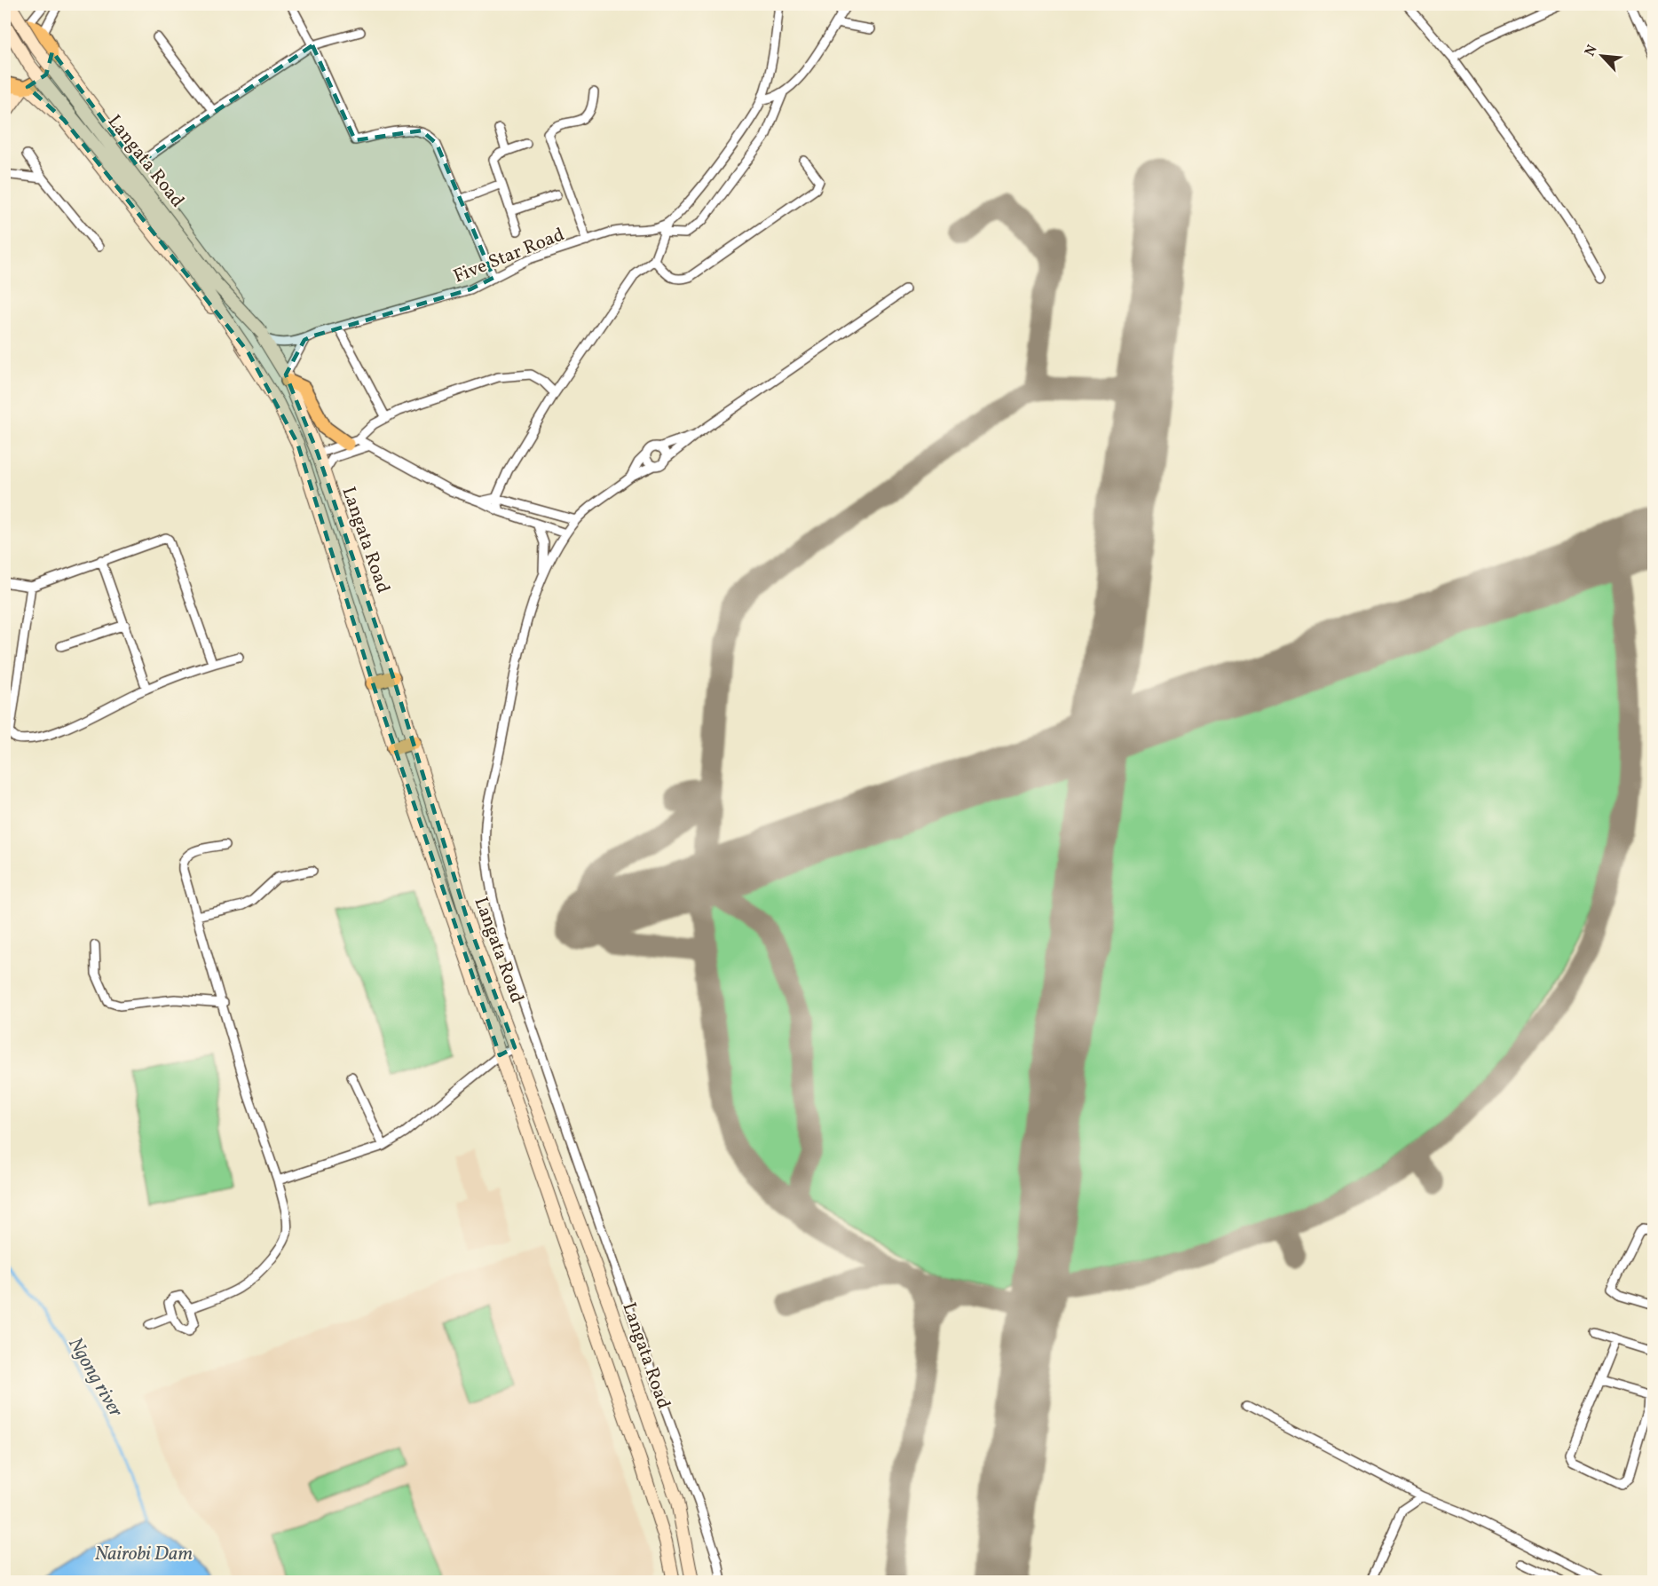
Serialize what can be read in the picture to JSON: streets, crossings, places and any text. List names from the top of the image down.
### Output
{
  "streets": {
    "main road": ["Langata Road"],
    "street": ["Five Star Road"]
  },
  "crossings": [
    ["Langata Road", "Five Star Road"]
  ],
  "water": ["Ngong river", "Nairobi Dam"],
  "north": "top left"
}
